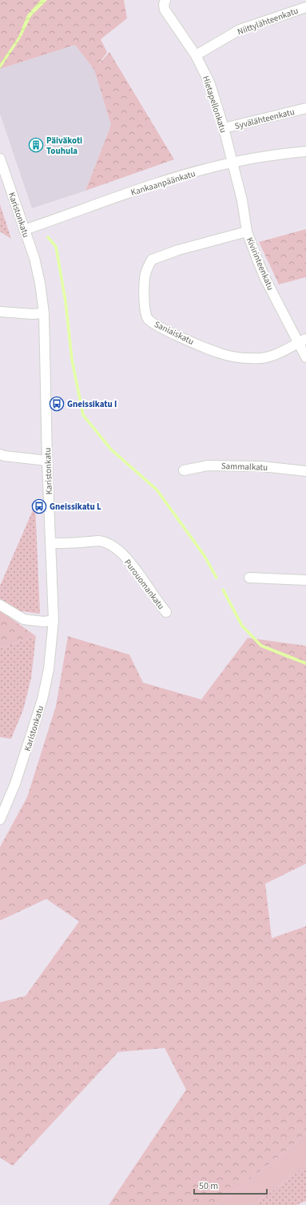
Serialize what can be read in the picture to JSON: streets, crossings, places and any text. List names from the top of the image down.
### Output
{
  "streets": {
    "street": [
      "Niittylähteenkatu",
      "Hietapellonkatu",
      "Syvälähteenkatu",
      "Kankaanpäänkatu",
      "Karistonkatu",
      "Kivirinteenkatu",
      "Saniaiskatu",
      "Sammalkatu",
      "Purouomankatu"
    ]
  },
  "crossings": [
    ["Niittylähteenkatu", "Hietapellonkatu"],
    ["Hietapellonkatu", "Syvälähteenkatu"],
    ["Hietapellonkatu", "Kankaanpäänkatu"],
    ["Hietapellonkatu", "Kivirinteenkatu"],
    ["Kankaanpäänkatu", "Karistonkatu"],
    ["Kankaanpäänkatu", "Kivirinteenkatu"],
    ["Karistonkatu", "Purouomankatu"],
    ["Kivirinteenkatu", "Saniaiskatu"]
  ],
  "places": {
    "building": ["Päiväkoti Touhula"],
    "bus stop": ["Gneissikatu I", "Gneissikatu L"]
  },
  "scale_bar": "50 m"
}
